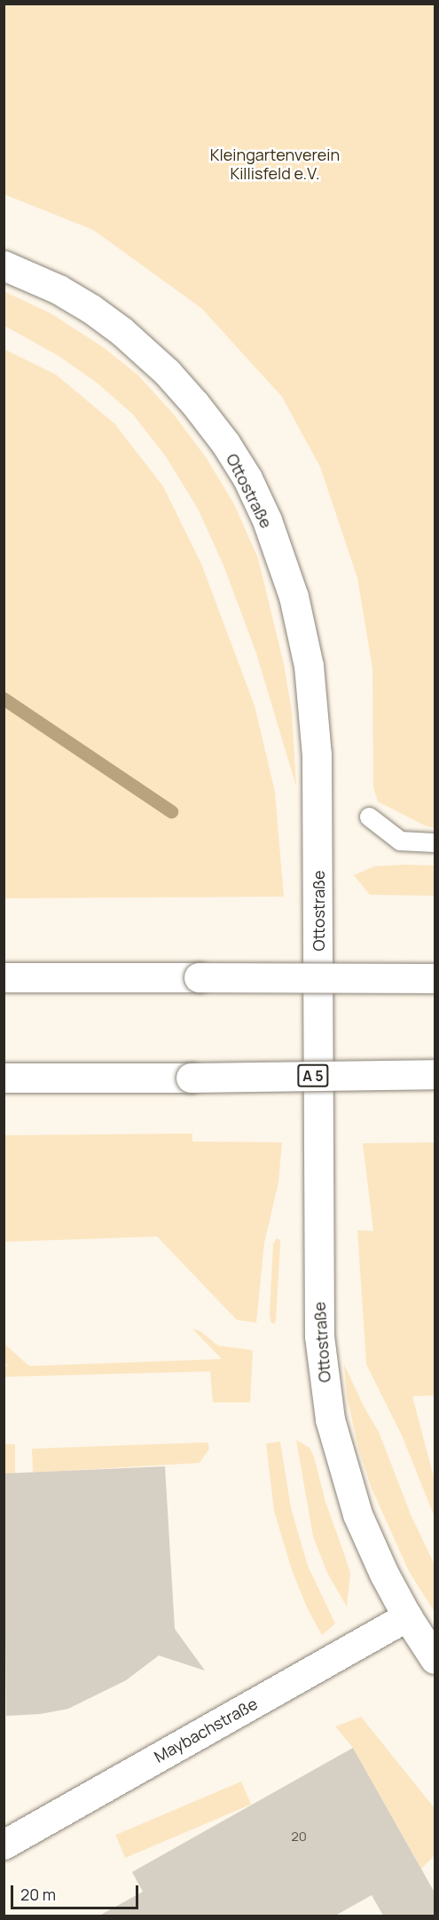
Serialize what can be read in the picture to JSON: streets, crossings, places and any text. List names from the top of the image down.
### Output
{
  "streets": {
    "main road": ["Ottostraße", "A 5", "Maybachstraße"]
  },
  "crossings": [
    ["Ottostraße", "Maybachstraße"]
  ],
  "parks": ["Kleingartenverein Killisfeld e.V."],
  "house_numbers": ["20"],
  "scale_bar": "20 m"
}
